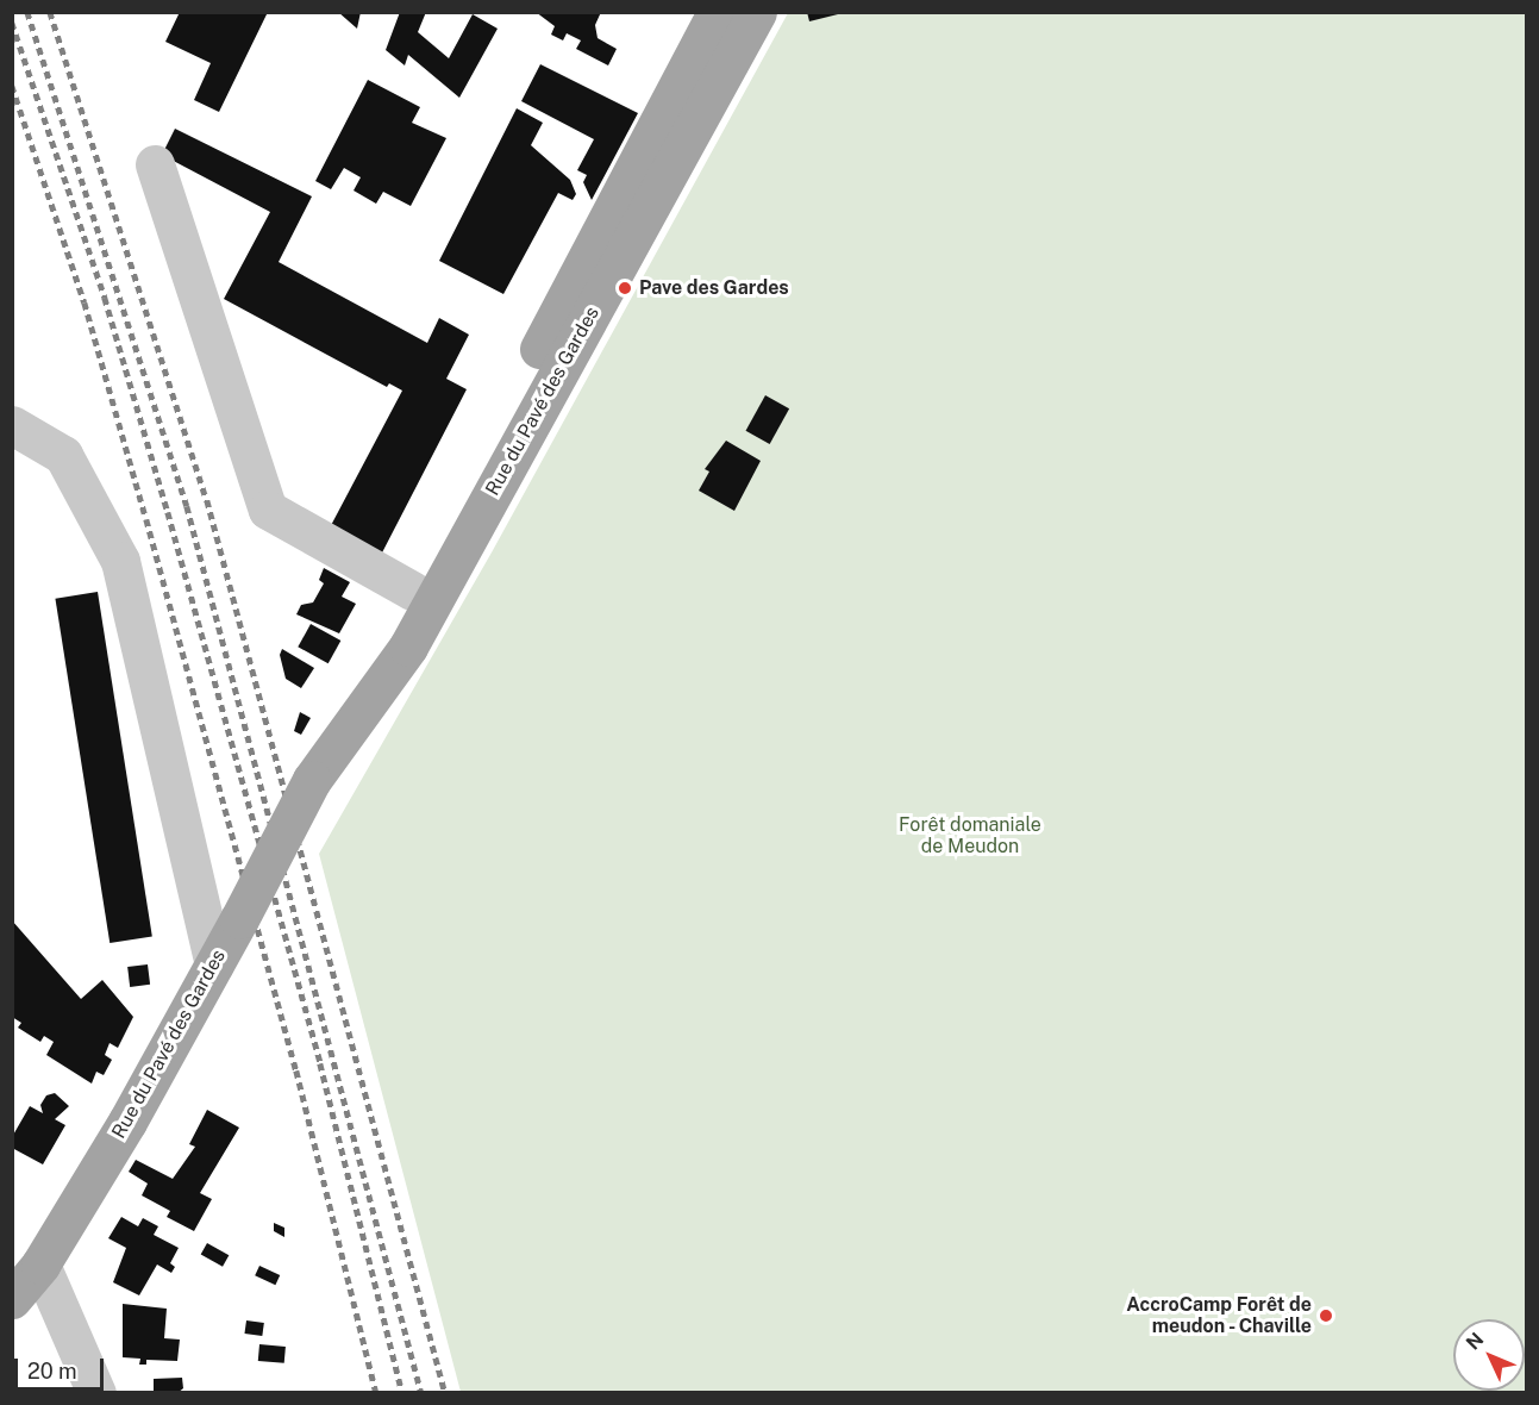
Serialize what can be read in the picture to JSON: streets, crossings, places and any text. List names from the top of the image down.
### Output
{
  "streets": {
    "main road": ["Rue du Pavé des Gardes"]
  },
  "parks": ["Forêt domaniale de Meudon"],
  "places": ["Pave des Gardes", "AccroCamp Forêt de meudon - Chaville"],
  "scale_bar": "20 m",
  "north": "top left"
}
